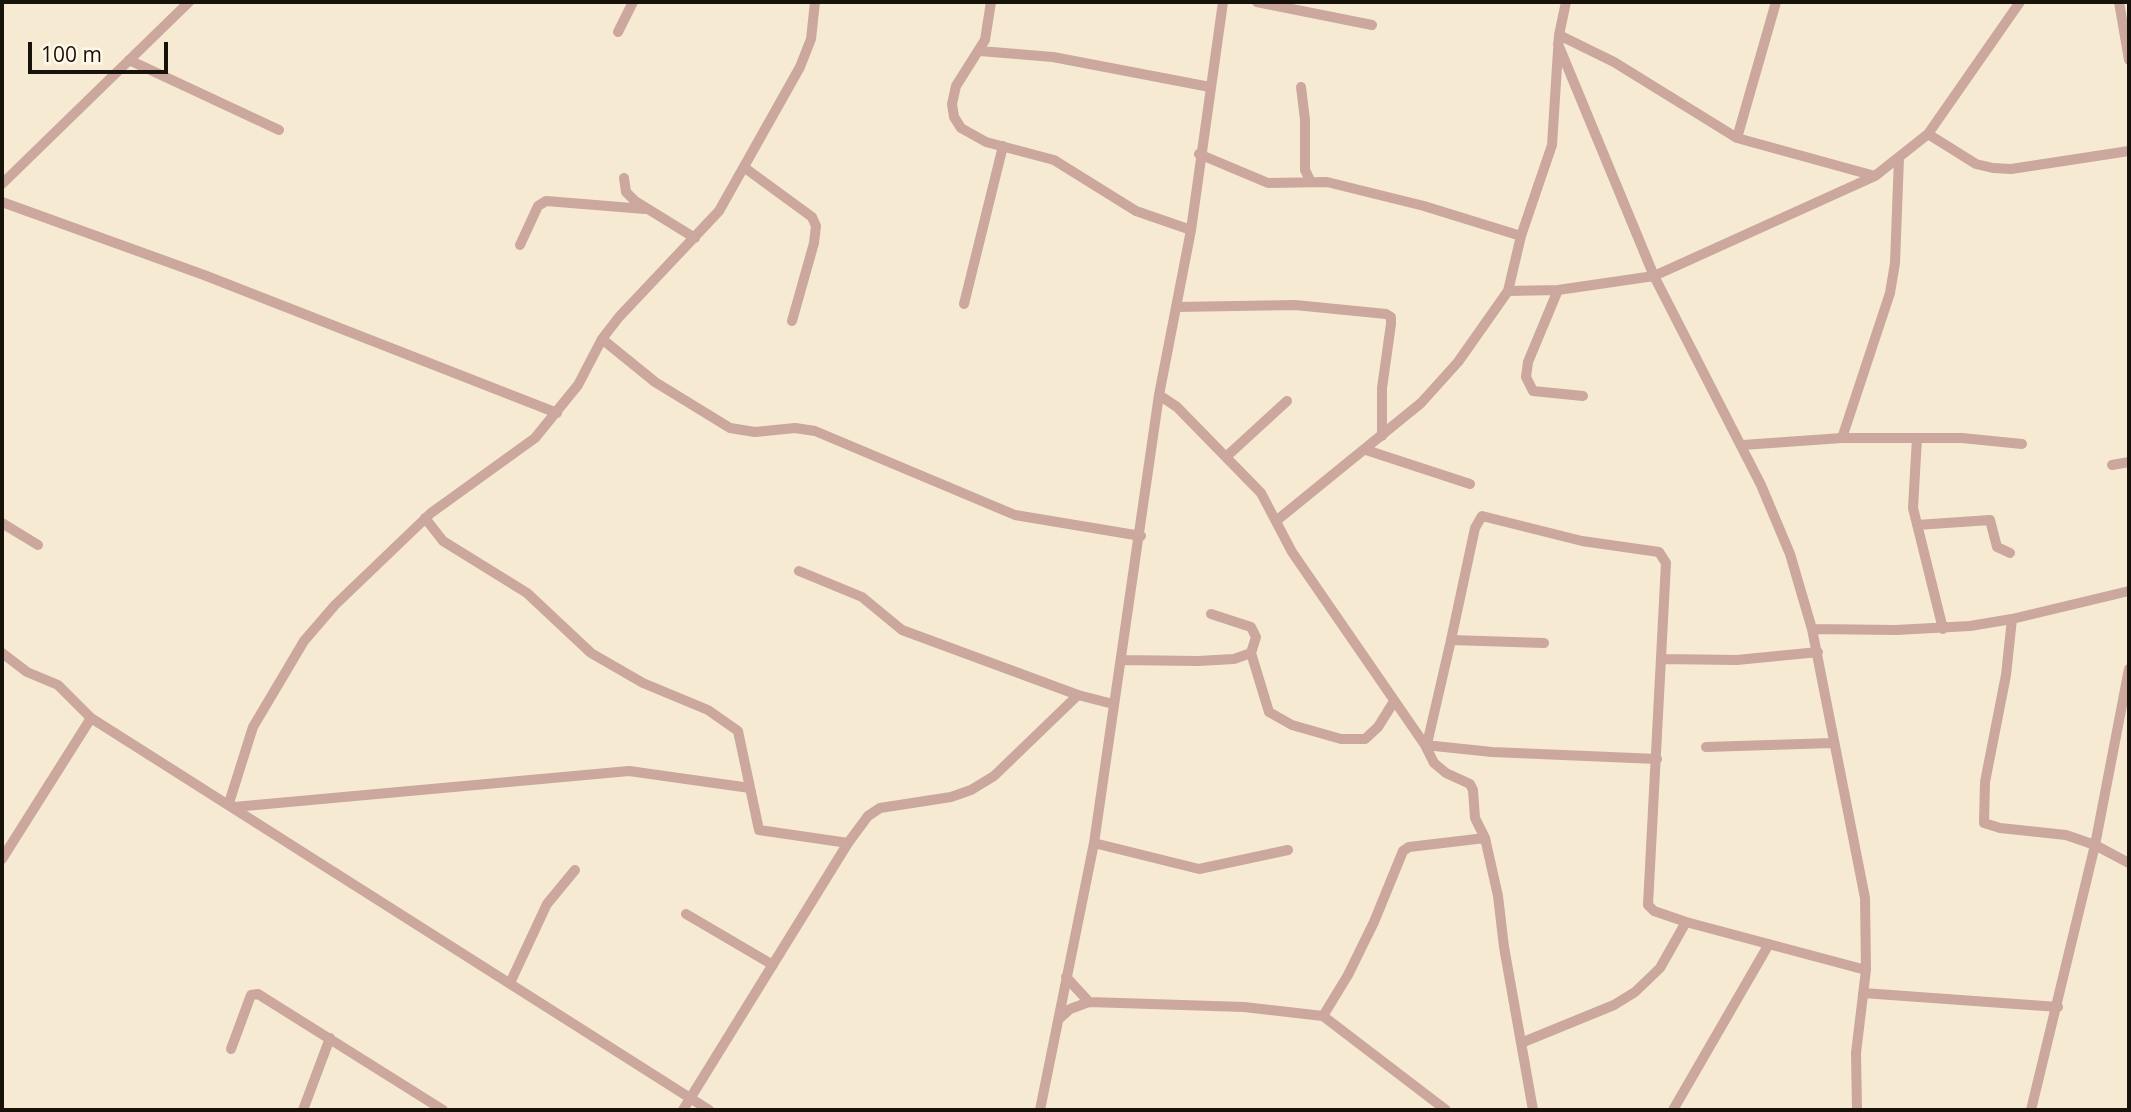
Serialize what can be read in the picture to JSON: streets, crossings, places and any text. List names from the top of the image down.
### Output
{
  "scale_bar": "100 m"
}
